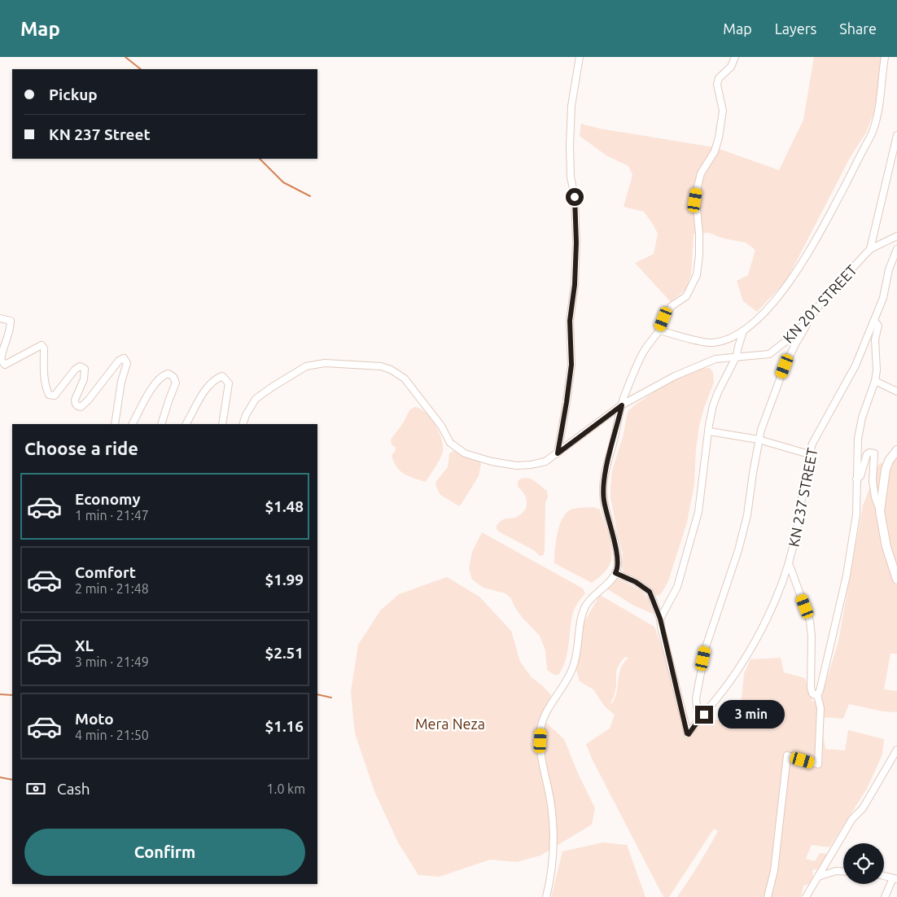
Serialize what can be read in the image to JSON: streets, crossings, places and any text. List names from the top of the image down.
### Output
{
  "streets": {
    "street": ["KN 201 STREET", "KN 237 STREET"]
  },
  "parks": ["Mera Neza"],
  "page": {
    "header": "Map",
    "nav": ["Map", "Layers", "Share"],
    "banner": ["Pickup", "KN 237 Street"],
    "heading": "Choose a ride",
    "list": [
      {
        "name": "Economy",
        "note": "1 min · 21:47",
        "value": "$1.48"
      },
      {
        "name": "Comfort",
        "note": "2 min · 21:48",
        "value": "$1.99"
      },
      {
        "name": "XL",
        "note": "3 min · 21:49",
        "value": "$2.51"
      },
      {
        "name": "Moto",
        "note": "4 min · 21:50",
        "value": "$1.16"
      }
    ],
    "bubble": "3 min",
    "pay": ["Cash", "1.0 km"],
    "buttons": "Confirm"
  }
}
